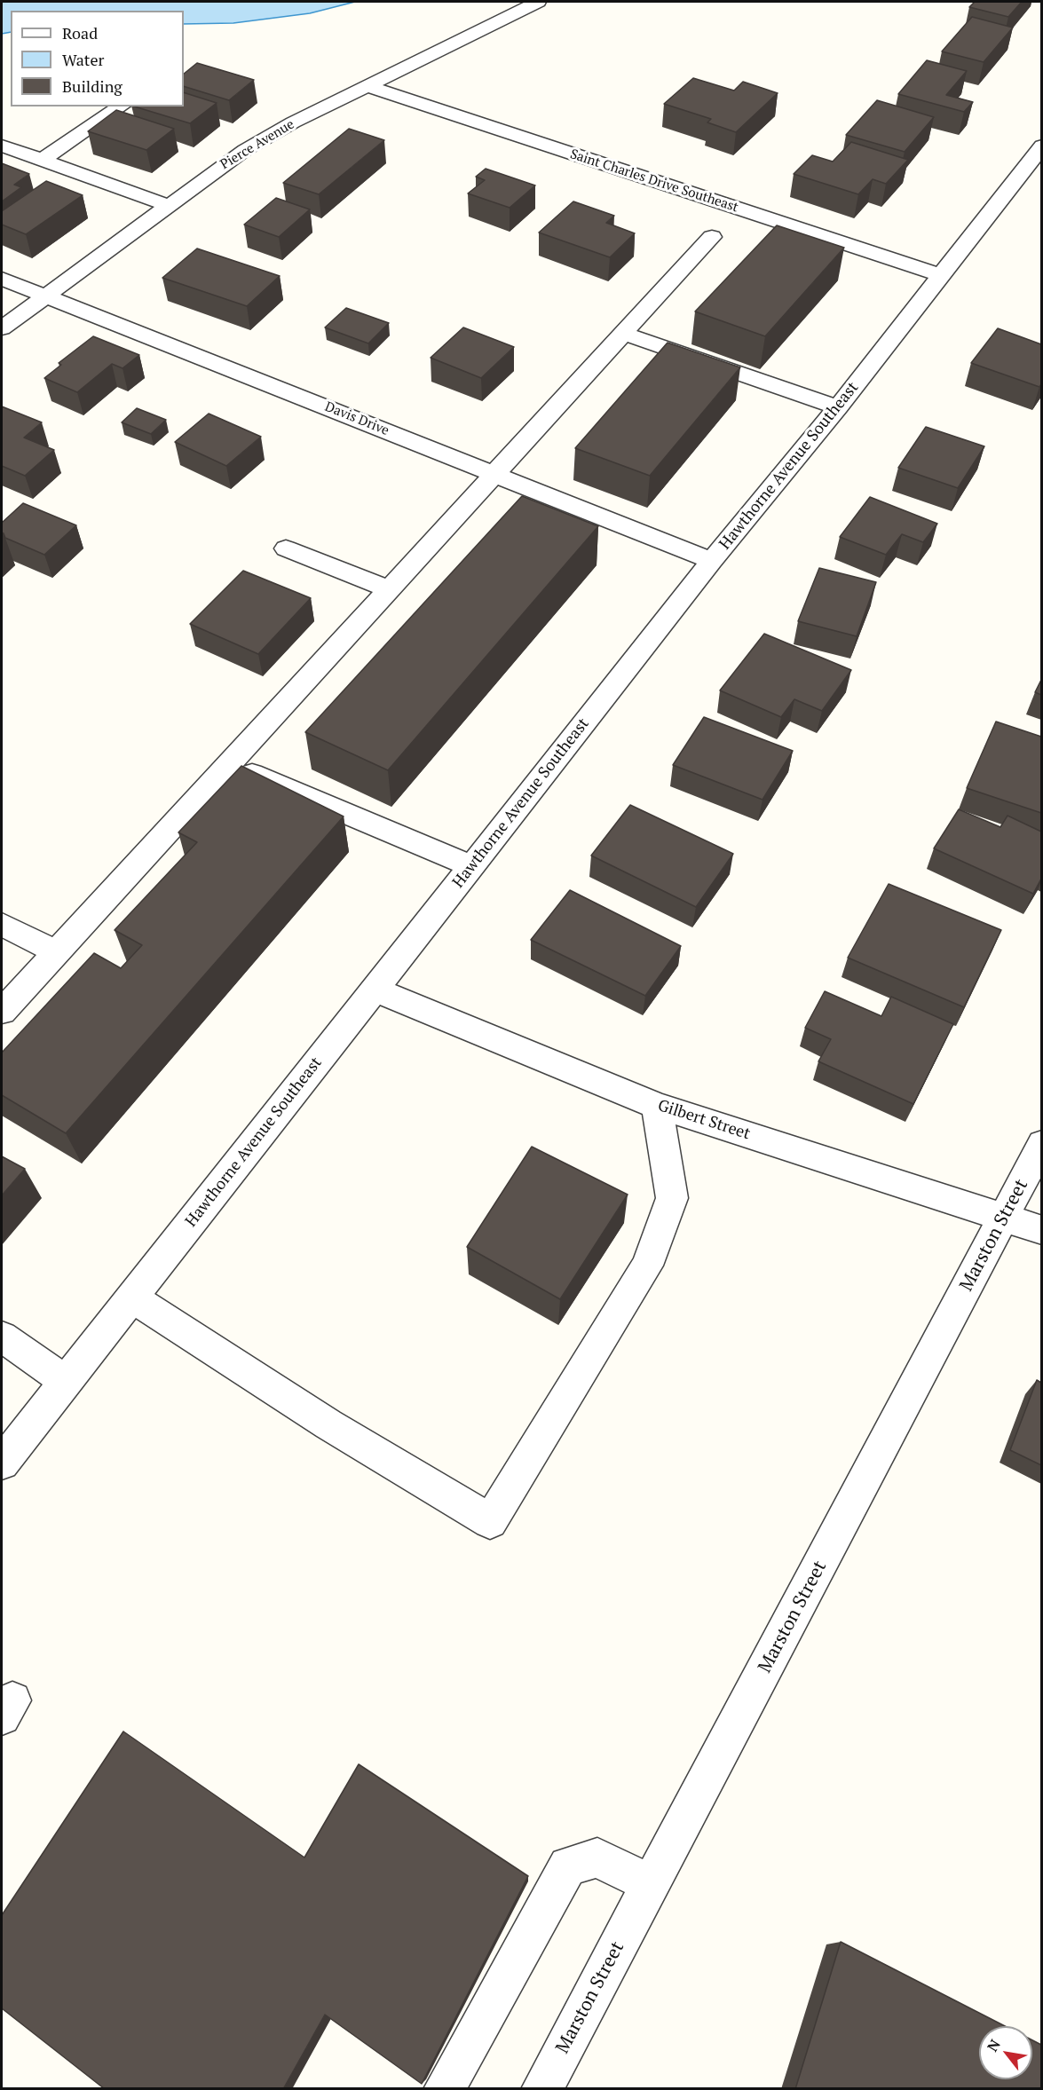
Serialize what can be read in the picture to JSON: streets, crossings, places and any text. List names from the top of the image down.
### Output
{
  "streets": {
    "street": [
      "Pierce Avenue",
      "Saint Charles Drive Southeast",
      "Davis Drive",
      "Hawthorne Avenue Southeast",
      "Gilbert Street",
      "Marston Street"
    ]
  },
  "crossings": [
    ["Pierce Avenue", "Saint Charles Drive Southeast"],
    ["Pierce Avenue", "Davis Drive"],
    ["Saint Charles Drive Southeast", "Hawthorne Avenue Southeast"],
    ["Davis Drive", "Hawthorne Avenue Southeast"],
    ["Hawthorne Avenue Southeast", "Gilbert Street"],
    ["Gilbert Street", "Marston Street"]
  ],
  "legend": ["Road", "Water", "Building"],
  "north": "top left"
}
